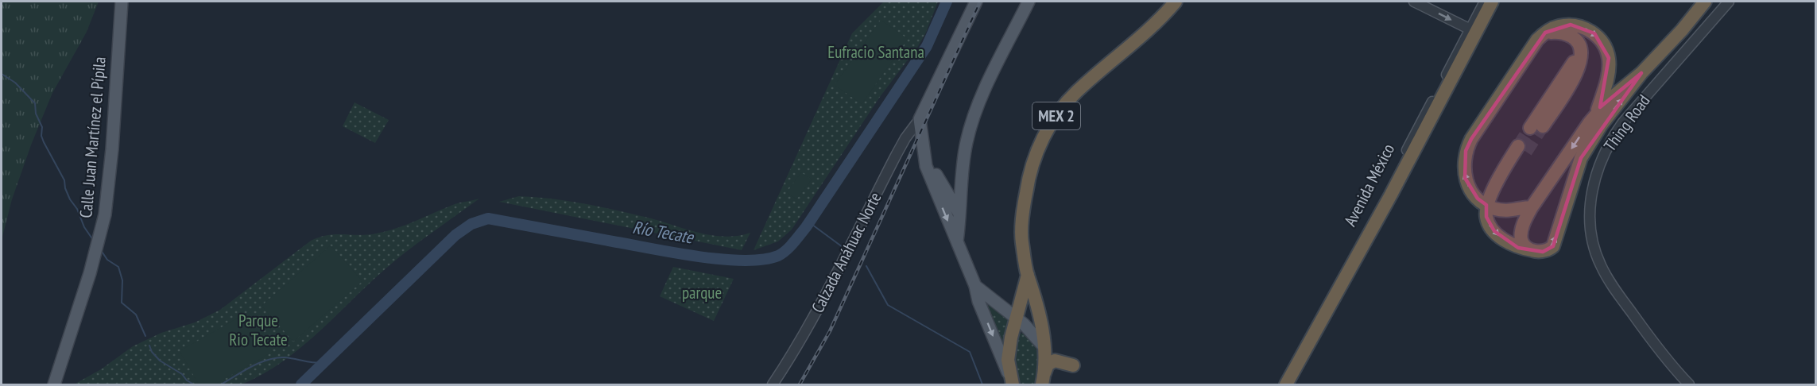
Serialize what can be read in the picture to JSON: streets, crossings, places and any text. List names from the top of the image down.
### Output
{
  "streets": {
    "highway": ["MEX 2"],
    "main road": ["Calle Juan Martínez el Pípila"],
    "street": ["Thing Road", "Calzada Anáhuac Norte"]
  },
  "water": ["Río Tecate"],
  "parks": ["Eufracio Santana", "parque", "Parque Rio Tecate"]
}
